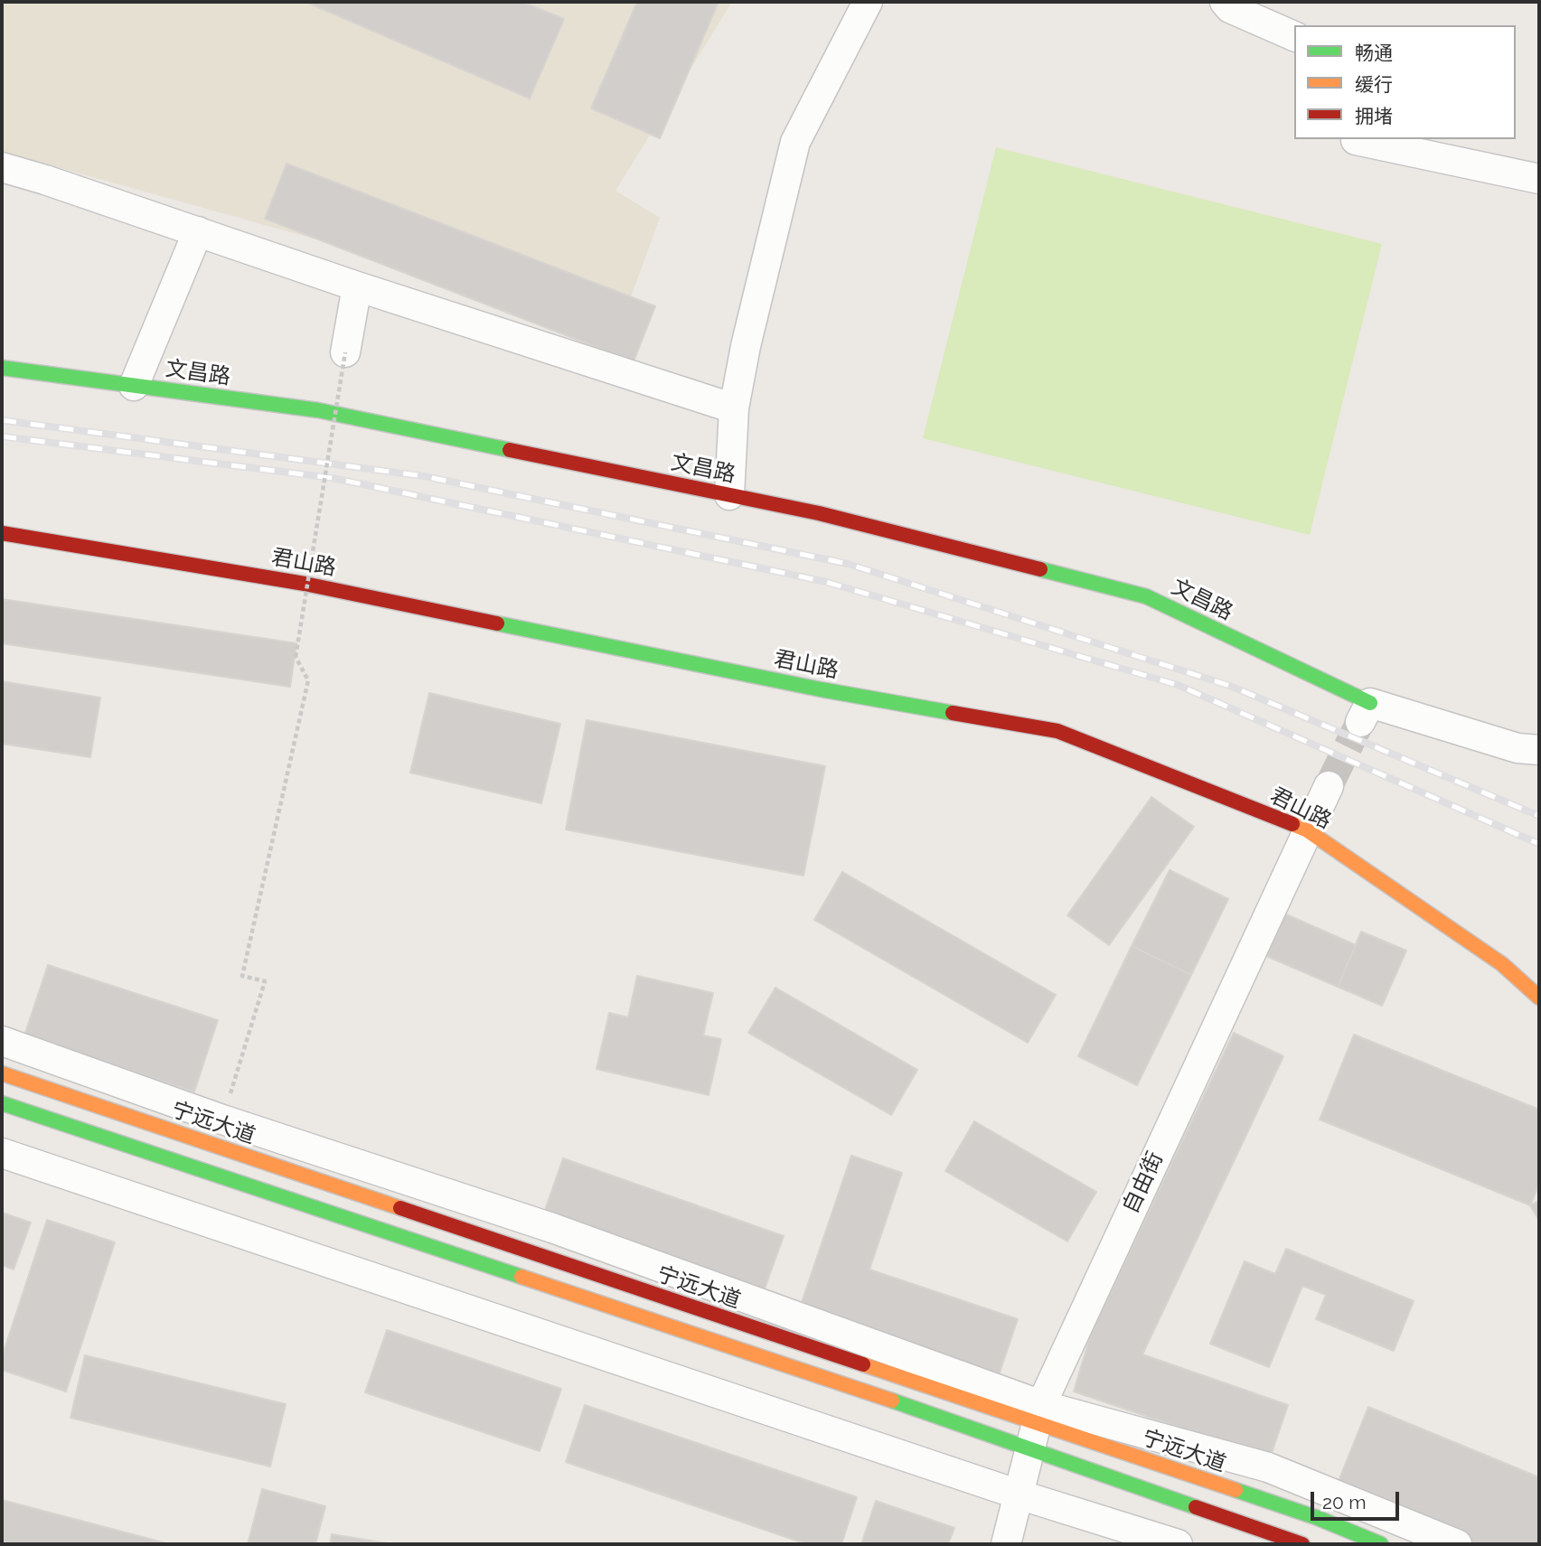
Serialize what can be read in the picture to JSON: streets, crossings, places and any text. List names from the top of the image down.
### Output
{
  "streets": {
    "street": [
      "文昌路",
      "君山路",
      "宁远大道",
      "自由街"
    ]
  },
  "crossings": [
    ["君山路", "自由街"],
    ["宁远大道", "自由街"]
  ],
  "legend": ["畅通", "缓行", "拥堵"],
  "scale_bar": "20 m"
}
